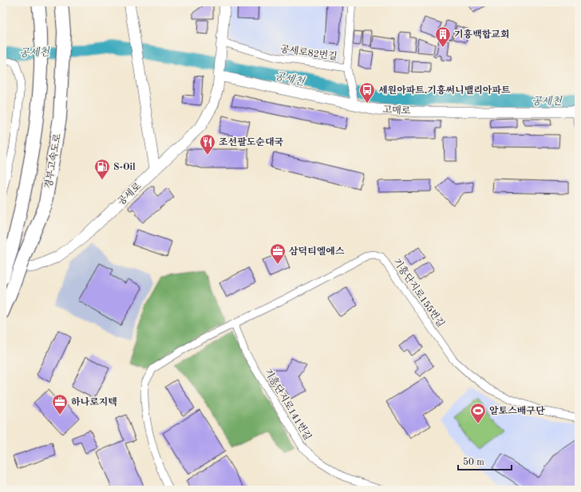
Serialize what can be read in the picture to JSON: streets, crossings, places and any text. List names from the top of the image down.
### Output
{
  "streets": {
    "highway": ["경부고속도로"],
    "street": [
      "공세로82번길",
      "고매로",
      "공세로",
      "기흥단지로155번길",
      "기흥단지로141번길"
    ]
  },
  "crossings": [
    ["공세로82번길", "공세로"],
    ["고매로", "공세로"],
    ["기흥단지로155번길", "기흥단지로141번길"]
  ],
  "water": ["공세천"],
  "places": {
    "building": ["기흥백합교회"],
    "bus stop": ["세원아파트.기흥써니밸리아파트"],
    "restaurant": ["조선팔도순대국"],
    "fuel station": ["S-Oil"],
    "office": ["삼덕티엘에스", "하나로지텍"],
    "sports": ["알토스배구단"]
  },
  "scale_bar": "50 m"
}
